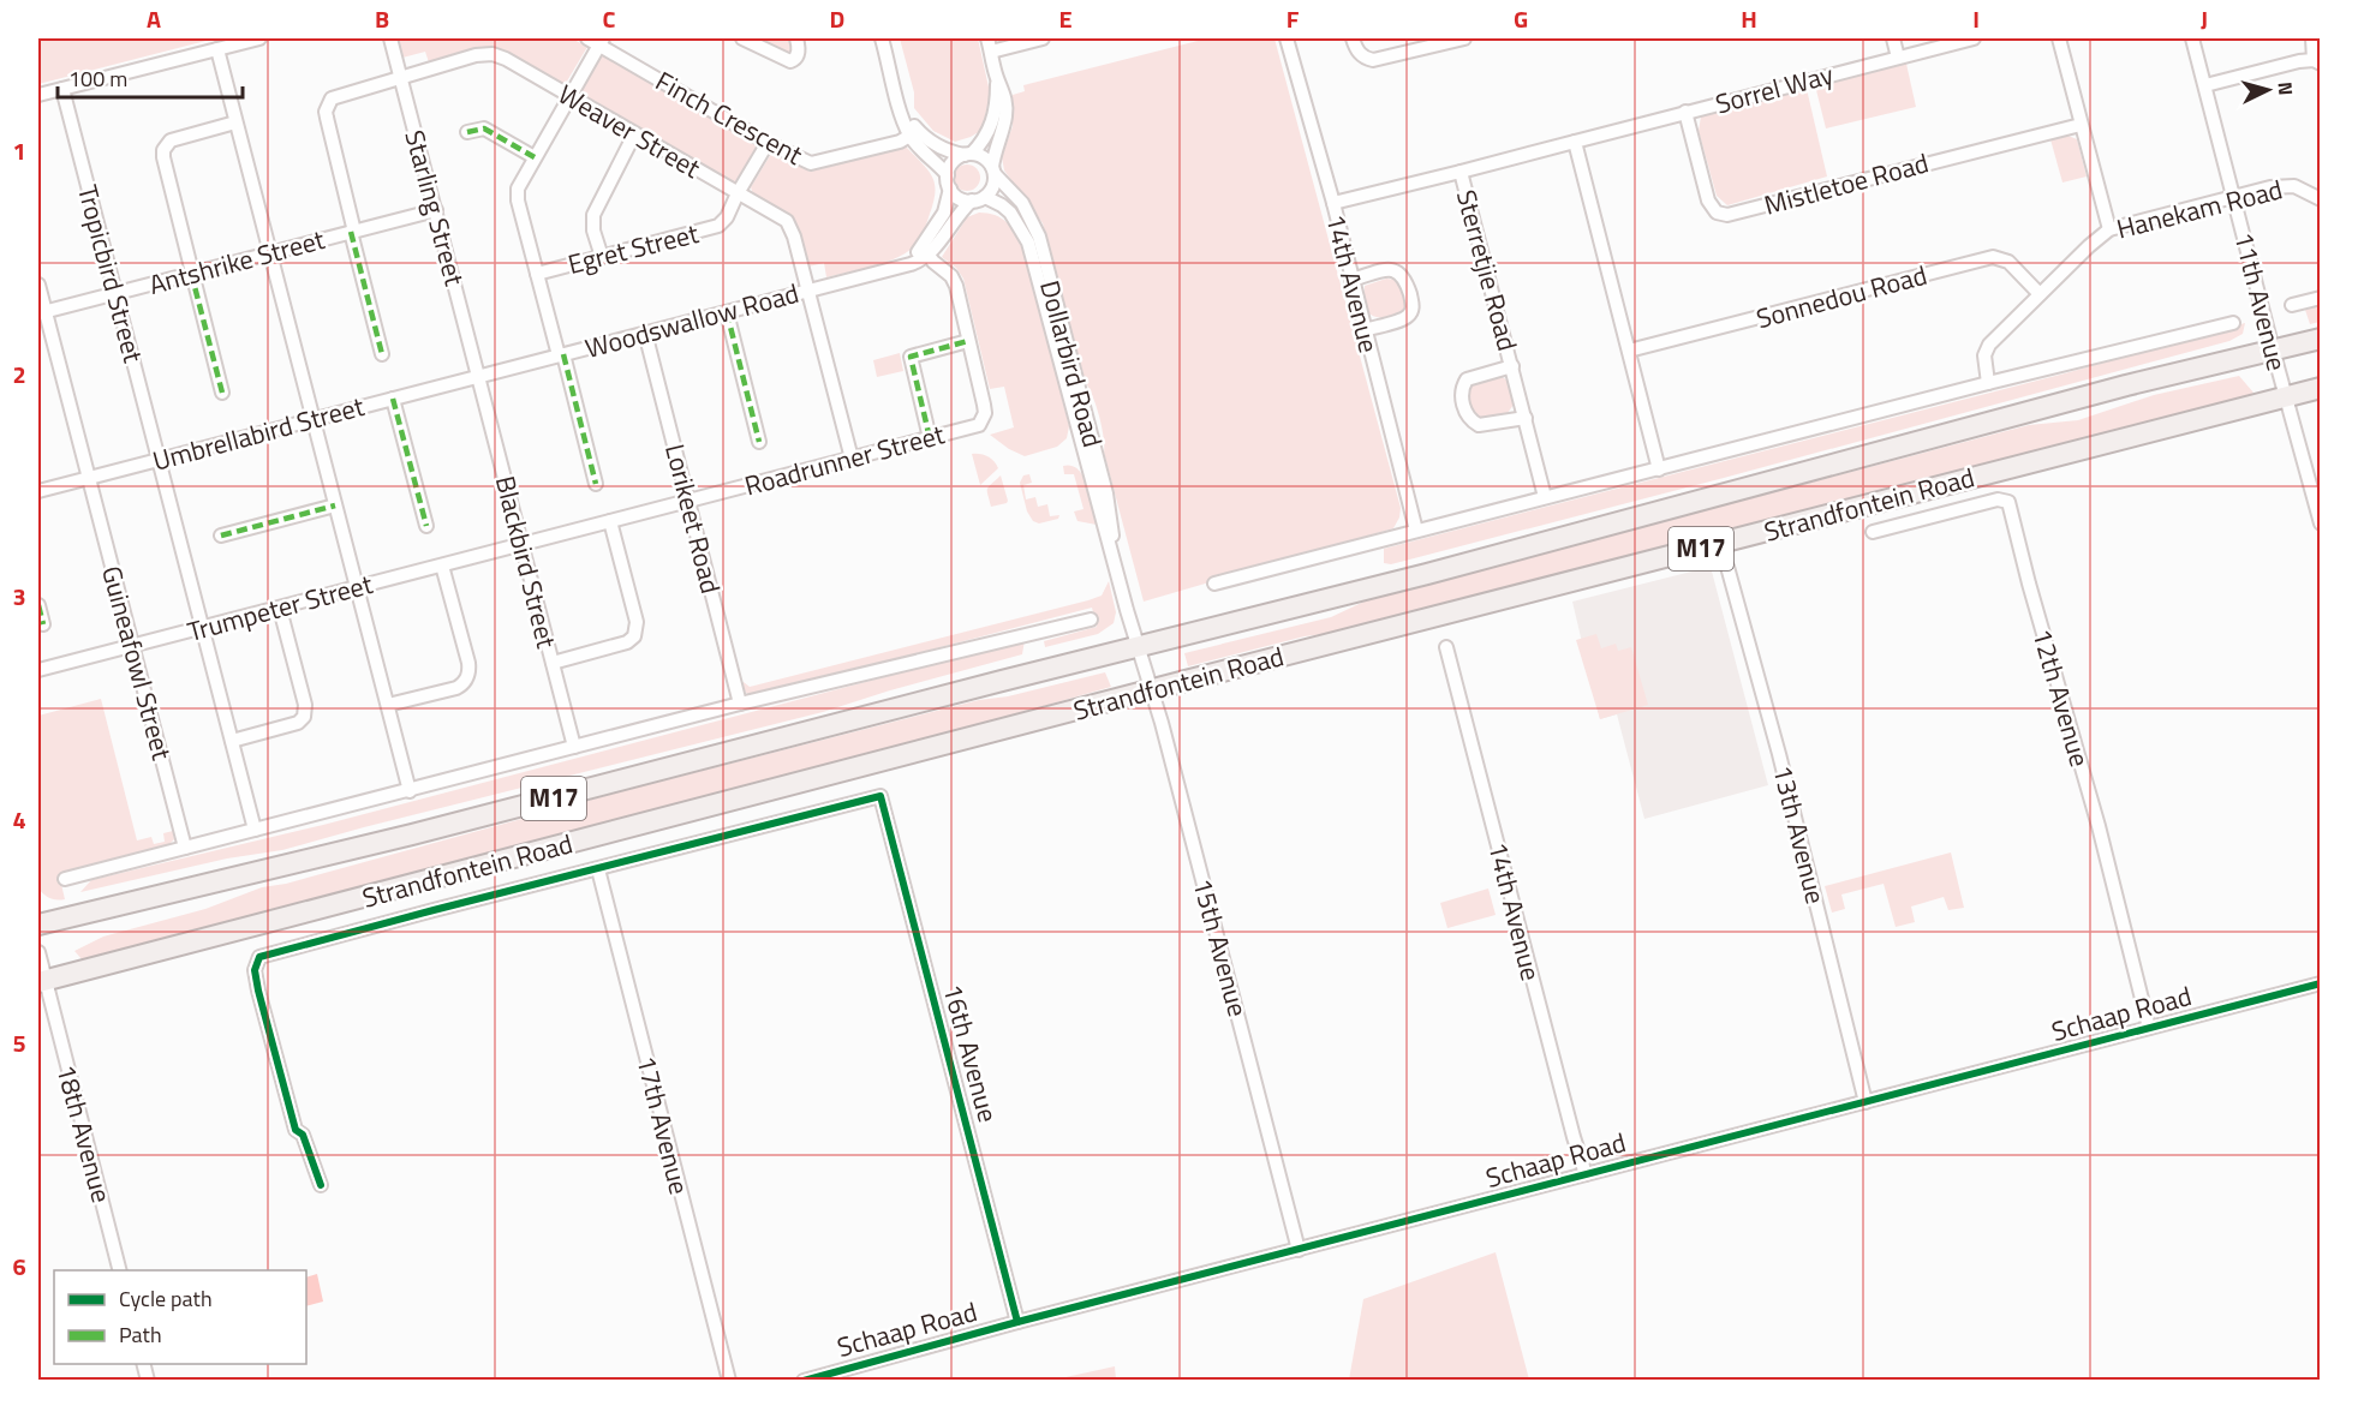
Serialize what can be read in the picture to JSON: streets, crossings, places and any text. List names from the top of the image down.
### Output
{
  "streets": {
    "main road": ["Strandfontein Road", "M17"],
    "street": [
      "Sorrel Way",
      "Finch Crescent",
      "Weaver Street",
      "Mistletoe Road",
      "Starling Street",
      "Hanekam Road",
      "Egret Street",
      "Antshrike Street",
      "Sterretjie Road",
      "Tropicbird Street",
      "14th Avenue",
      "Sonnedou Road",
      "11th Avenue",
      "Woodswallow Road",
      "Dollarbird Road",
      "Umbrellabird Street",
      "Roadrunner Street",
      "Lorikeet Road",
      "Blackbird Street",
      "Trumpeter Street",
      "Guineafowl Street",
      "12th Avenue",
      "13th Avenue",
      "15th Avenue",
      "Schaap Road",
      "16th Avenue",
      "17th Avenue",
      "18th Avenue"
    ]
  },
  "crossings": [
    ["Sorrel Way", "Mistletoe Road"],
    ["Sorrel Way", "Sterretjie Road"],
    ["Finch Crescent", "Egret Street"],
    ["Weaver Street", "Starling Street"],
    ["Weaver Street", "Egret Street"],
    ["Weaver Street", "Antshrike Street"],
    ["Weaver Street", "Woodswallow Road"],
    ["Weaver Street", "Roadrunner Street"],
    ["Starling Street", "Antshrike Street"],
    ["Starling Street", "Woodswallow Road"],
    ["Starling Street", "Umbrellabird Street"],
    ["Starling Street", "Blackbird Street"],
    ["Hanekam Road", "Sonnedou Road"],
    ["Hanekam Road", "11th Avenue"],
    ["Antshrike Street", "Tropicbird Street"],
    ["Antshrike Street", "Guineafowl Street"],
    ["Sterretjie Road", "14th Avenue"],
    ["Tropicbird Street", "Umbrellabird Street"],
    ["Tropicbird Street", "Trumpeter Street"],
    ["14th Avenue", "Schaap Road"],
    ["11th Avenue", "Strandfontein Road"],
    ["Woodswallow Road", "Dollarbird Road"],
    ["Woodswallow Road", "Umbrellabird Street"],
    ["Woodswallow Road", "Roadrunner Street"],
    ["Woodswallow Road", "Lorikeet Road"],
    ["Woodswallow Road", "Blackbird Street"],
    ["Dollarbird Road", "Strandfontein Road"],
    ["Dollarbird Road", "15th Avenue"],
    ["Umbrellabird Street", "Blackbird Street"],
    ["Umbrellabird Street", "Guineafowl Street"],
    ["Roadrunner Street", "Lorikeet Road"],
    ["Roadrunner Street", "Blackbird Street"],
    ["Roadrunner Street", "Trumpeter Street"],
    ["Strandfontein Road", "15th Avenue"],
    ["Strandfontein Road", "18th Avenue"],
    ["Blackbird Street", "Trumpeter Street"],
    ["Trumpeter Street", "Guineafowl Street"],
    ["12th Avenue", "Schaap Road"],
    ["13th Avenue", "Schaap Road"],
    ["15th Avenue", "Schaap Road"],
    ["Schaap Road", "16th Avenue"],
    ["16th Avenue", "17th Avenue"]
  ],
  "legend": ["Cycle path", "Path"],
  "scale_bar": "100 m",
  "north": "right",
  "grid": {
    "columns": [
      "A",
      "B",
      "C",
      "D",
      "E",
      "F",
      "G",
      "H",
      "I",
      "J"
    ],
    "rows": [
      "1",
      "2",
      "3",
      "4",
      "5",
      "6"
    ]
  }
}
